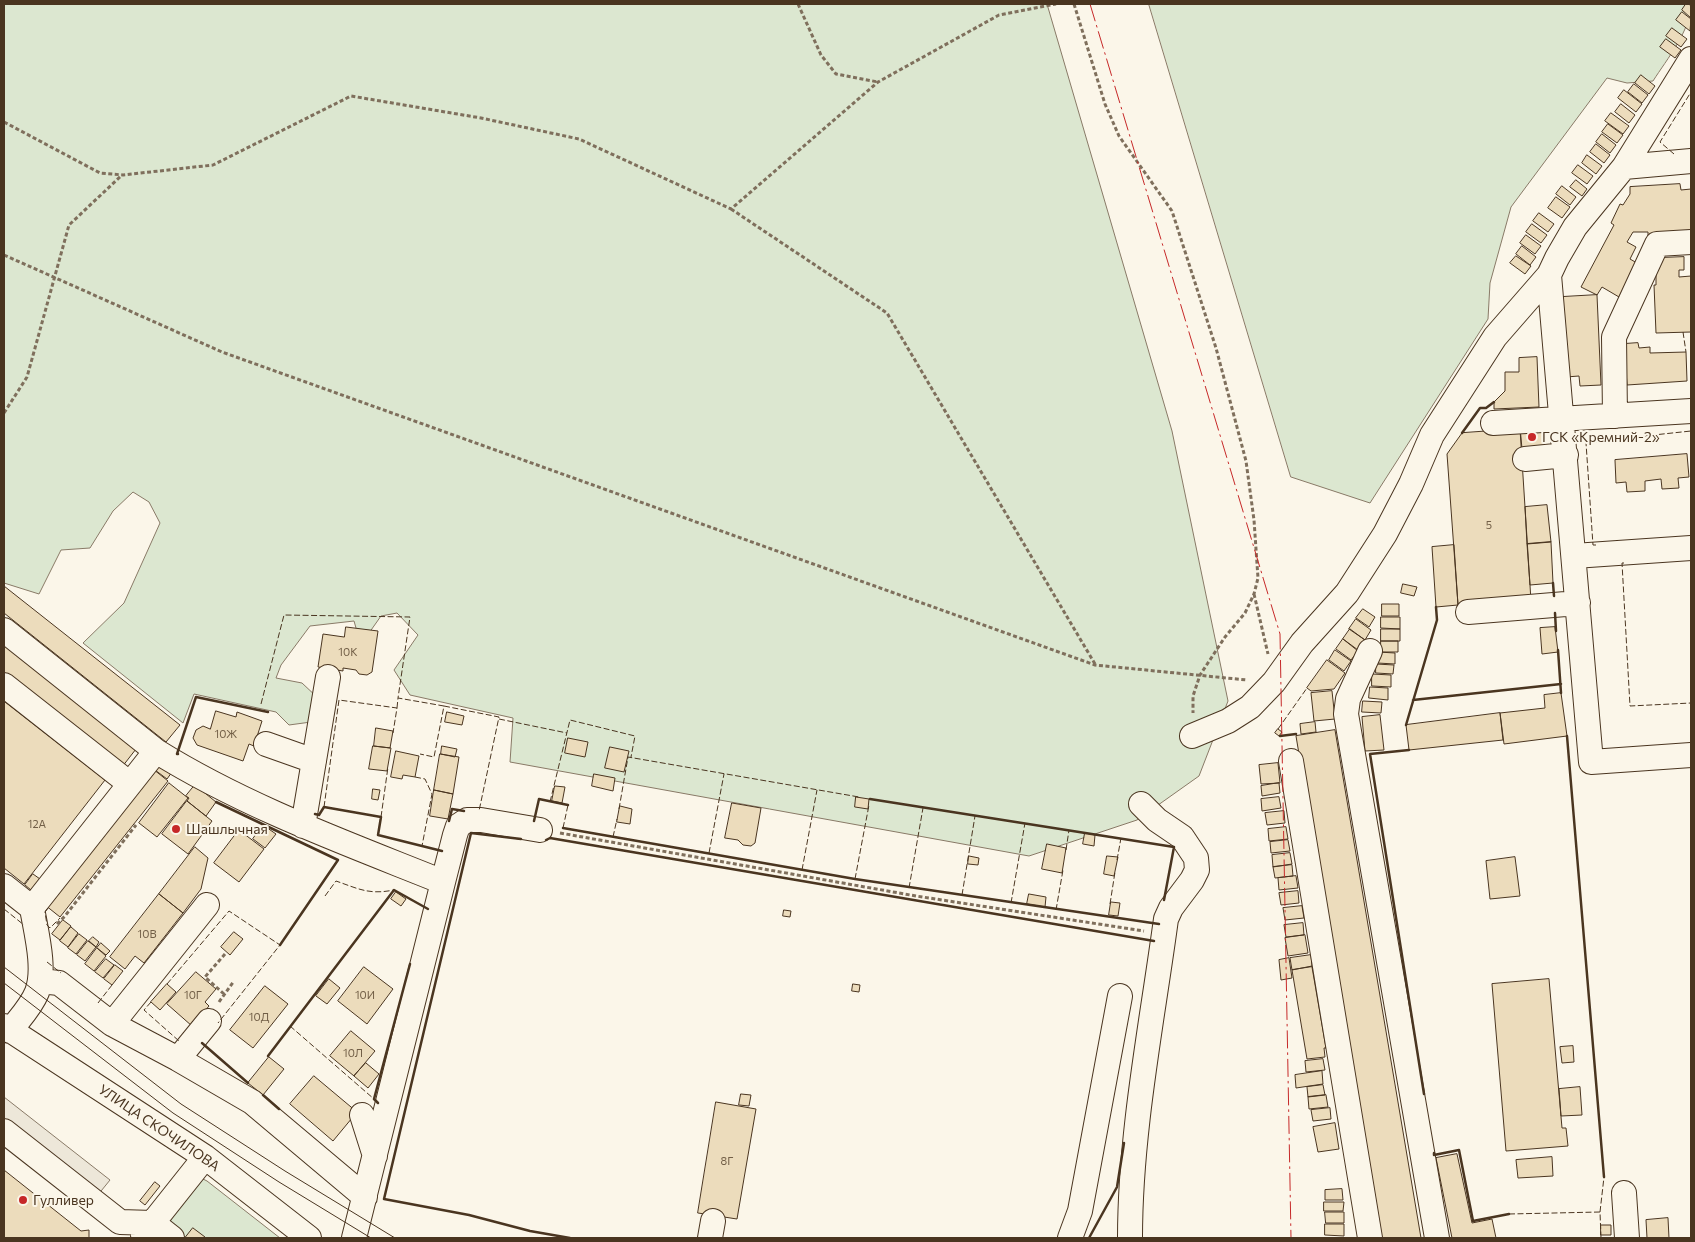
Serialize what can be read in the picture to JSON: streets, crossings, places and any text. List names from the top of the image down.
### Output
{
  "streets": {
    "street": ["УЛИЦА СКОЧИЛОВА"]
  },
  "places": ["ГСК «Кремний-2»", "Шашлычная", "Гулливер"],
  "house_numbers": [
    "5",
    "10К",
    "10Ж",
    "12А",
    "10В",
    "10Г",
    "10И",
    "10Д",
    "10Л",
    "8Г"
  ]
}
